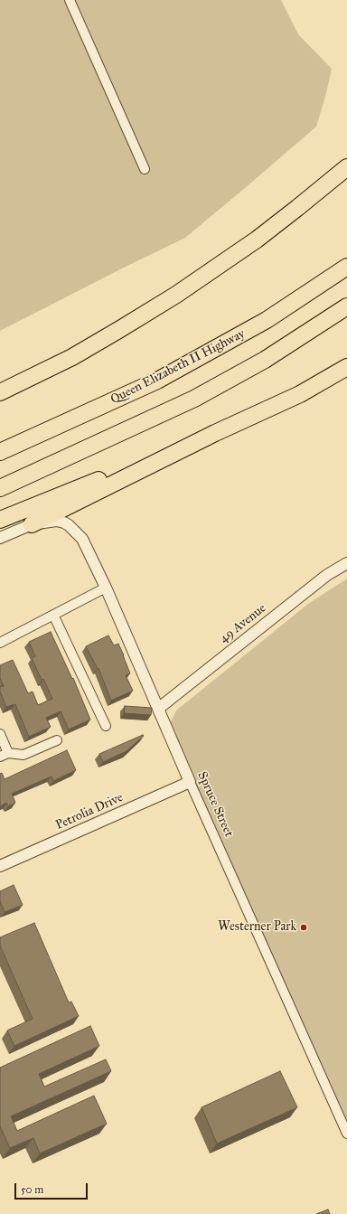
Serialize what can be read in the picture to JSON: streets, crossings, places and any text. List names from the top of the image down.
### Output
{
  "streets": {
    "highway": ["Queen Elizabeth II Highway"],
    "street": ["49 Avenue", "Spruce Street", "Petrolia Drive"]
  },
  "crossings": [
    ["49 Avenue", "Spruce Street"],
    ["Spruce Street", "Petrolia Drive"]
  ],
  "places": ["Westerner Park"],
  "scale_bar": "50 m"
}
